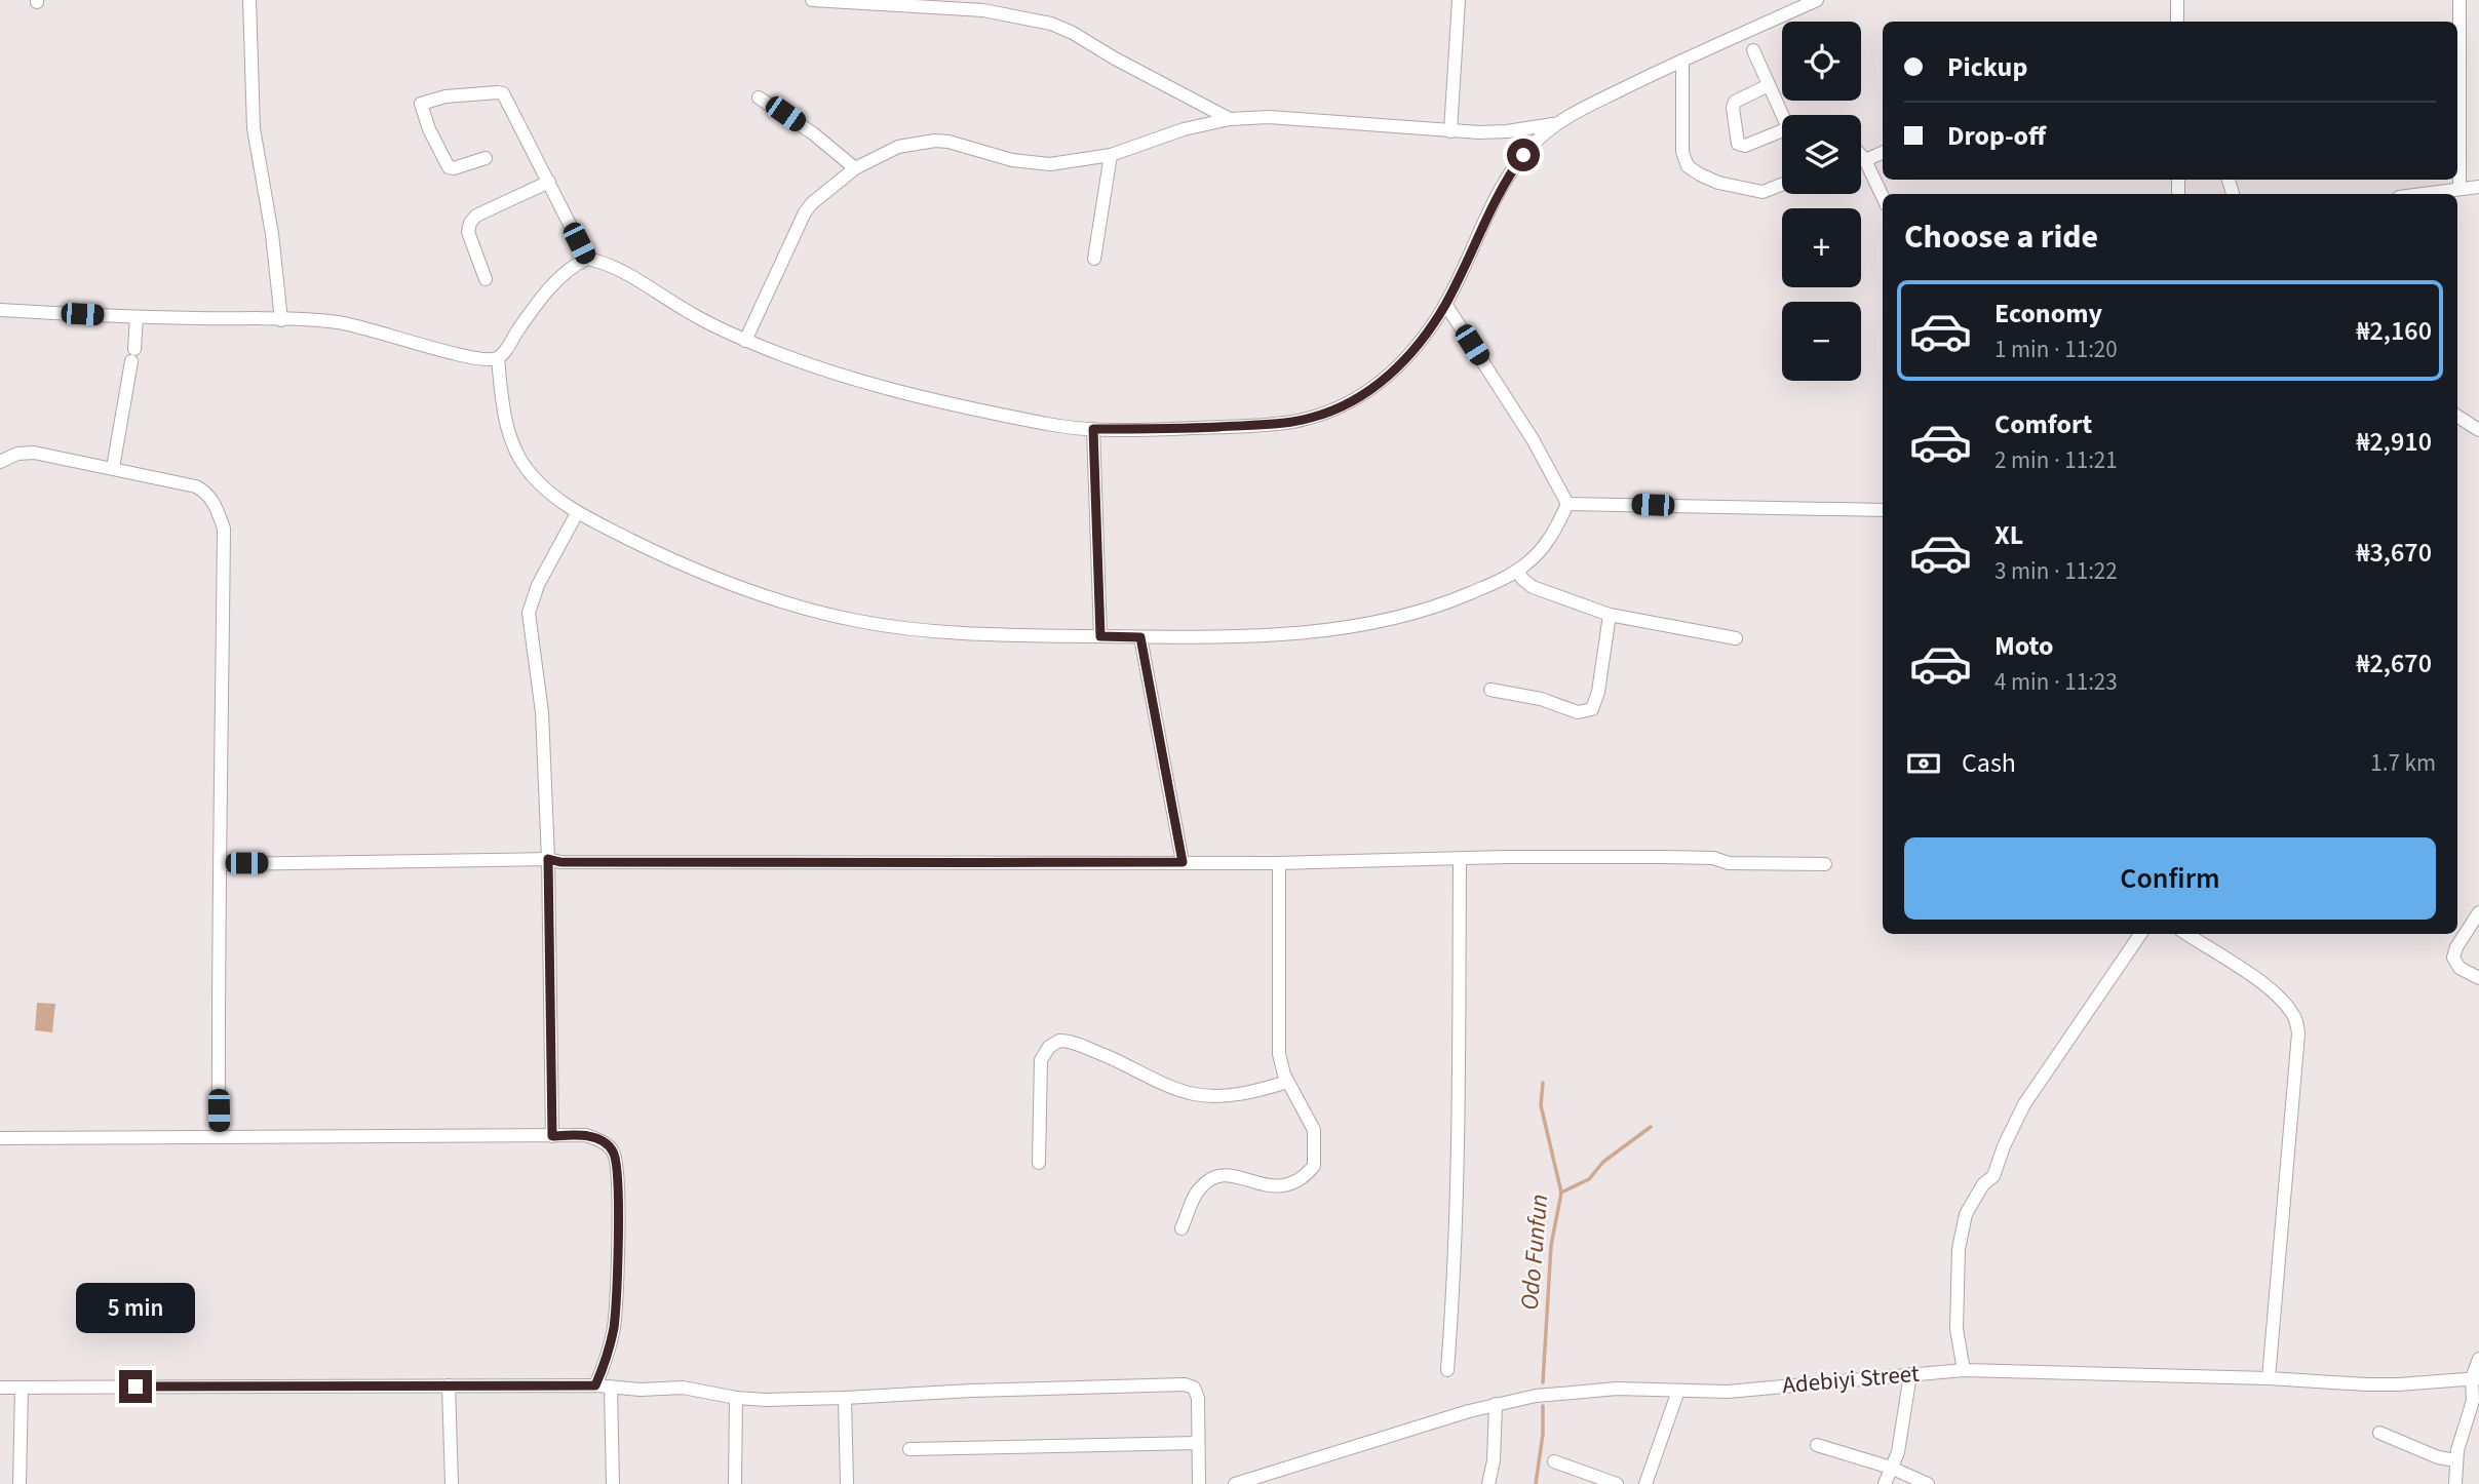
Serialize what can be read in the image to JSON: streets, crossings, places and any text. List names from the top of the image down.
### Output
{
  "streets": {
    "street": ["Adebiyi Street"]
  },
  "water": ["Odo Funfun"],
  "page": {
    "map_buttons": ["+", "−"],
    "banner": ["Pickup", "Drop-off"],
    "heading": "Choose a ride",
    "list": [
      {
        "name": "Economy",
        "note": "1 min · 11:20",
        "value": "₦2,160"
      },
      {
        "name": "Comfort",
        "note": "2 min · 11:21",
        "value": "₦2,910"
      },
      {
        "name": "XL",
        "note": "3 min · 11:22",
        "value": "₦3,670"
      },
      {
        "name": "Moto",
        "note": "4 min · 11:23",
        "value": "₦2,670"
      }
    ],
    "pay": ["Cash", "1.7 km"],
    "buttons": "Confirm",
    "bubble": "5 min"
  }
}
